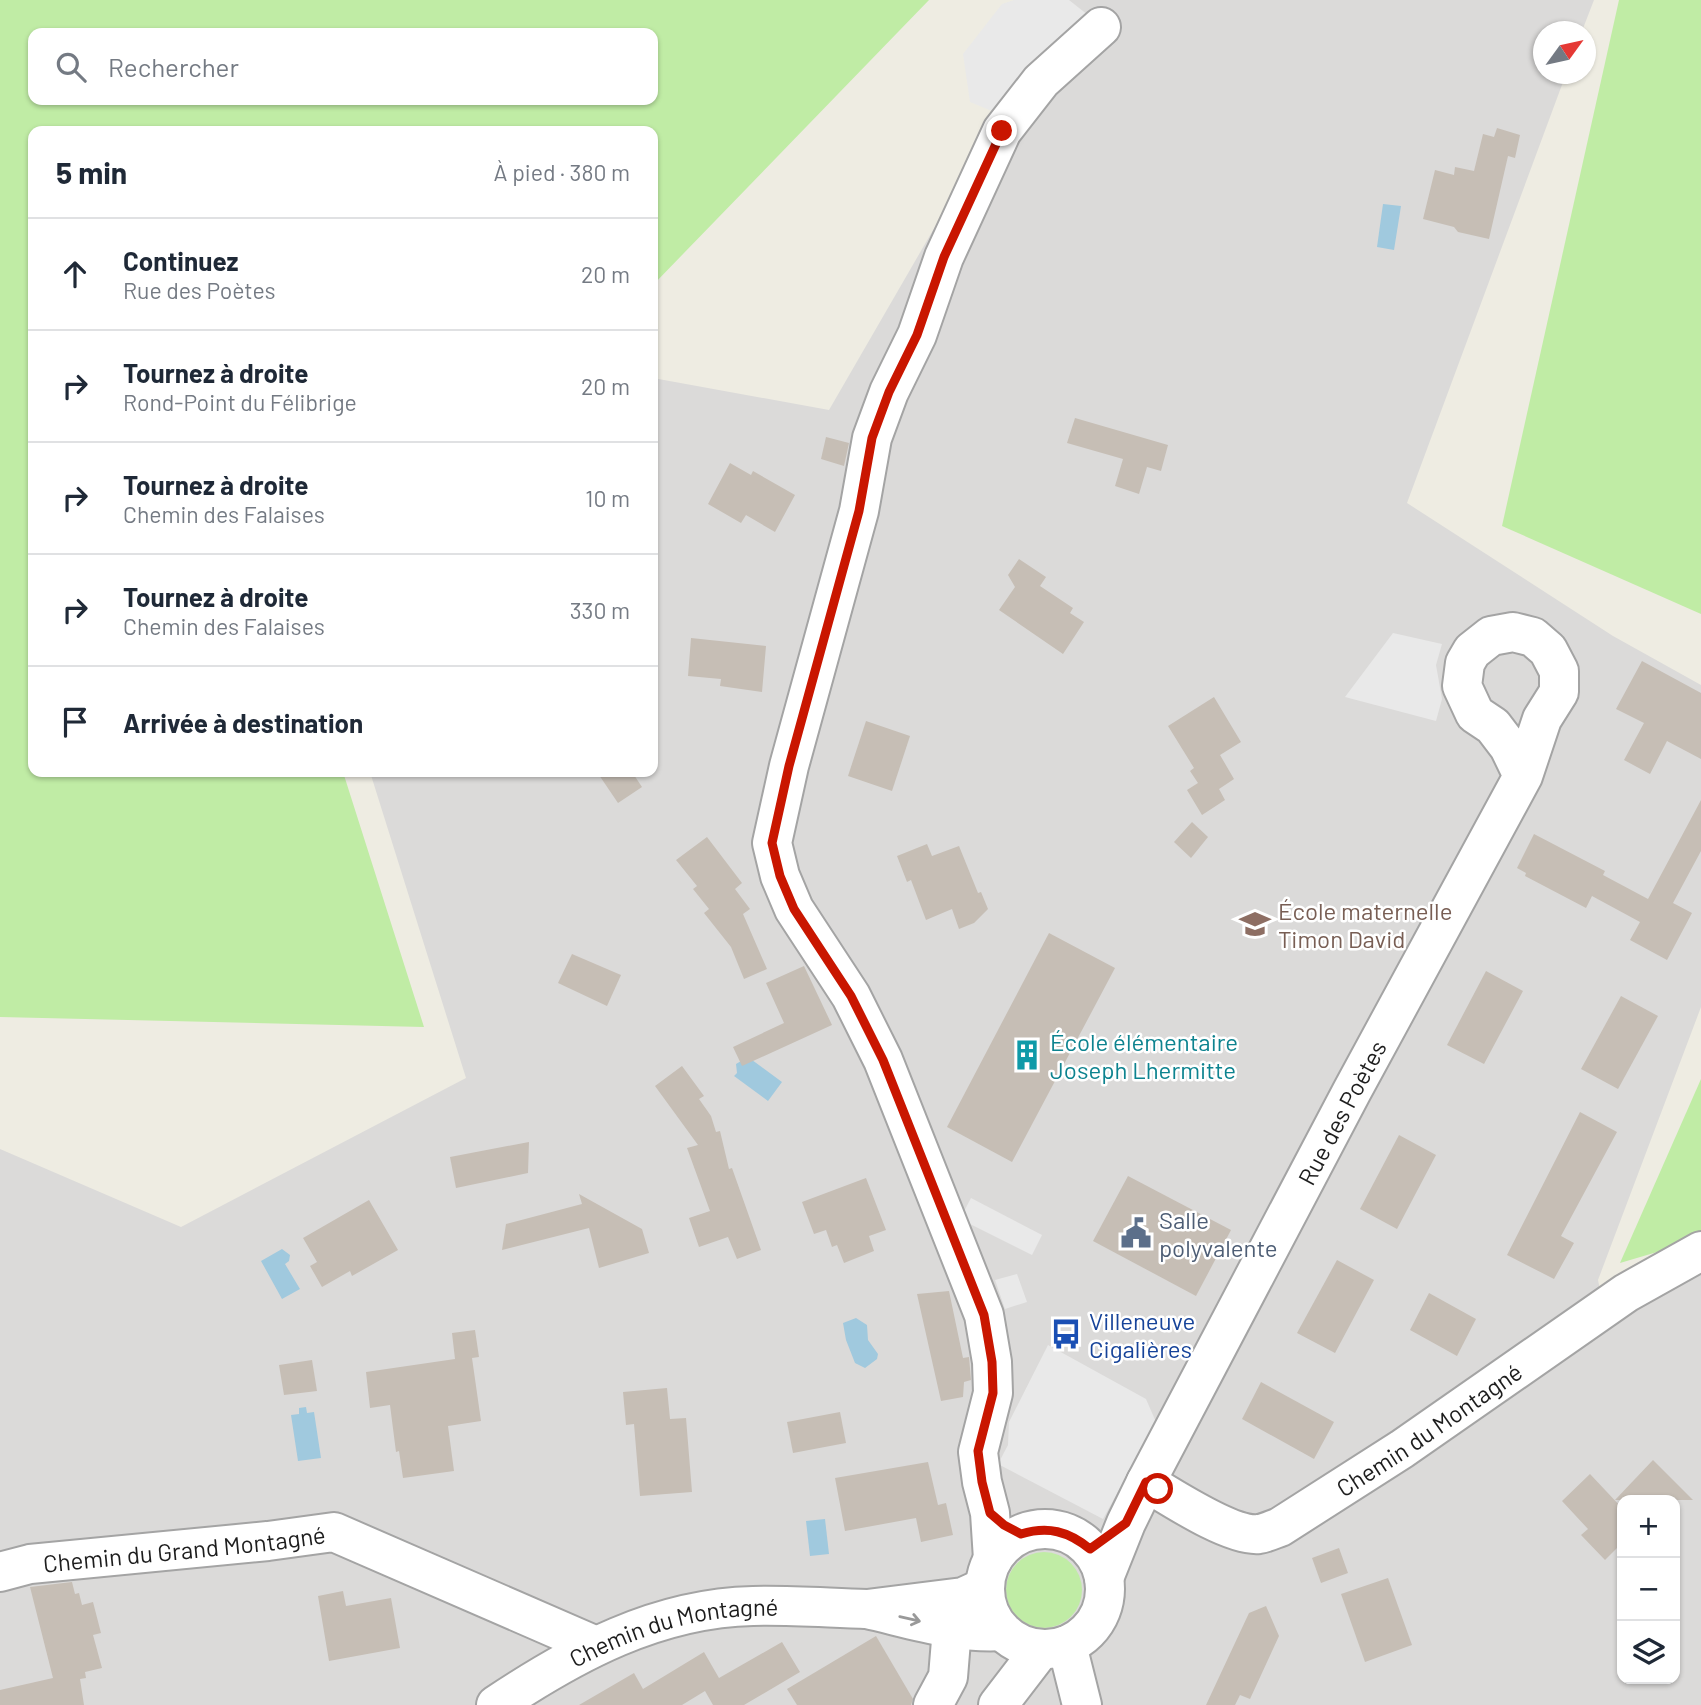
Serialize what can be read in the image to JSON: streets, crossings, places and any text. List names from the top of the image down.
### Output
{
  "streets": {
    "street": ["Rue des Poètes", "Chemin du Montagné", "Chemin du Grand Montagné"]
  },
  "crossings": [
    ["Rue des Poètes", "Chemin du Montagné"],
    ["Chemin du Montagné", "Chemin du Grand Montagné"]
  ],
  "places": {
    "school or university": ["École maternelle Timon David"],
    "building": ["École élémentaire Joseph Lhermitte"],
    "public building": ["Salle polyvalente"],
    "bus stop": ["Villeneuve Cigalières"]
  },
  "north": "top right",
  "page": {
    "search": "Rechercher",
    "heading": ["5 min", "À pied · 380 m"],
    "list": [
      ["Continuez", "Rue des Poètes", "20 m"],
      ["Tournez à droite", "Rond-Point du Félibrige", "20 m"],
      ["Tournez à droite", "Chemin des Falaises", "10 m"],
      ["Tournez à droite", "Chemin des Falaises", "330 m"],
      "Arrivée à destination"
    ],
    "map_buttons": ["+", "−"]
  }
}
